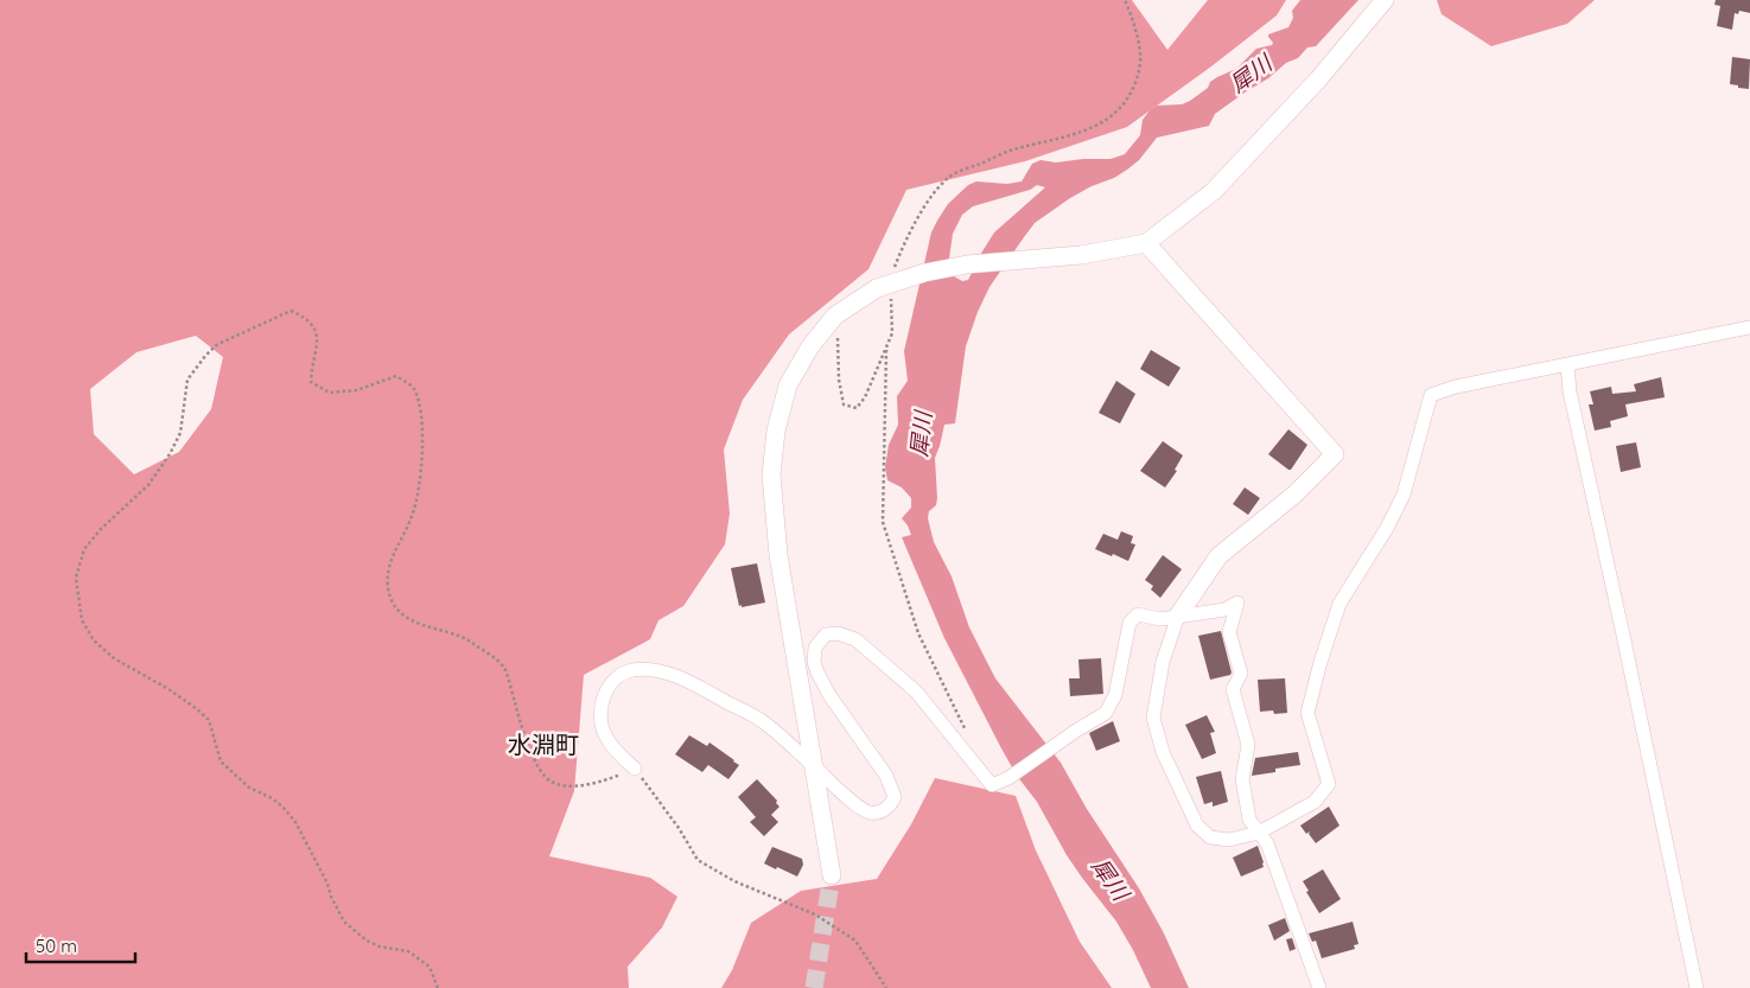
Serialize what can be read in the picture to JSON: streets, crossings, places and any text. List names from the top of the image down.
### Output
{
  "districts": ["水淵町"],
  "water": ["犀川"],
  "scale_bar": "50 m"
}
